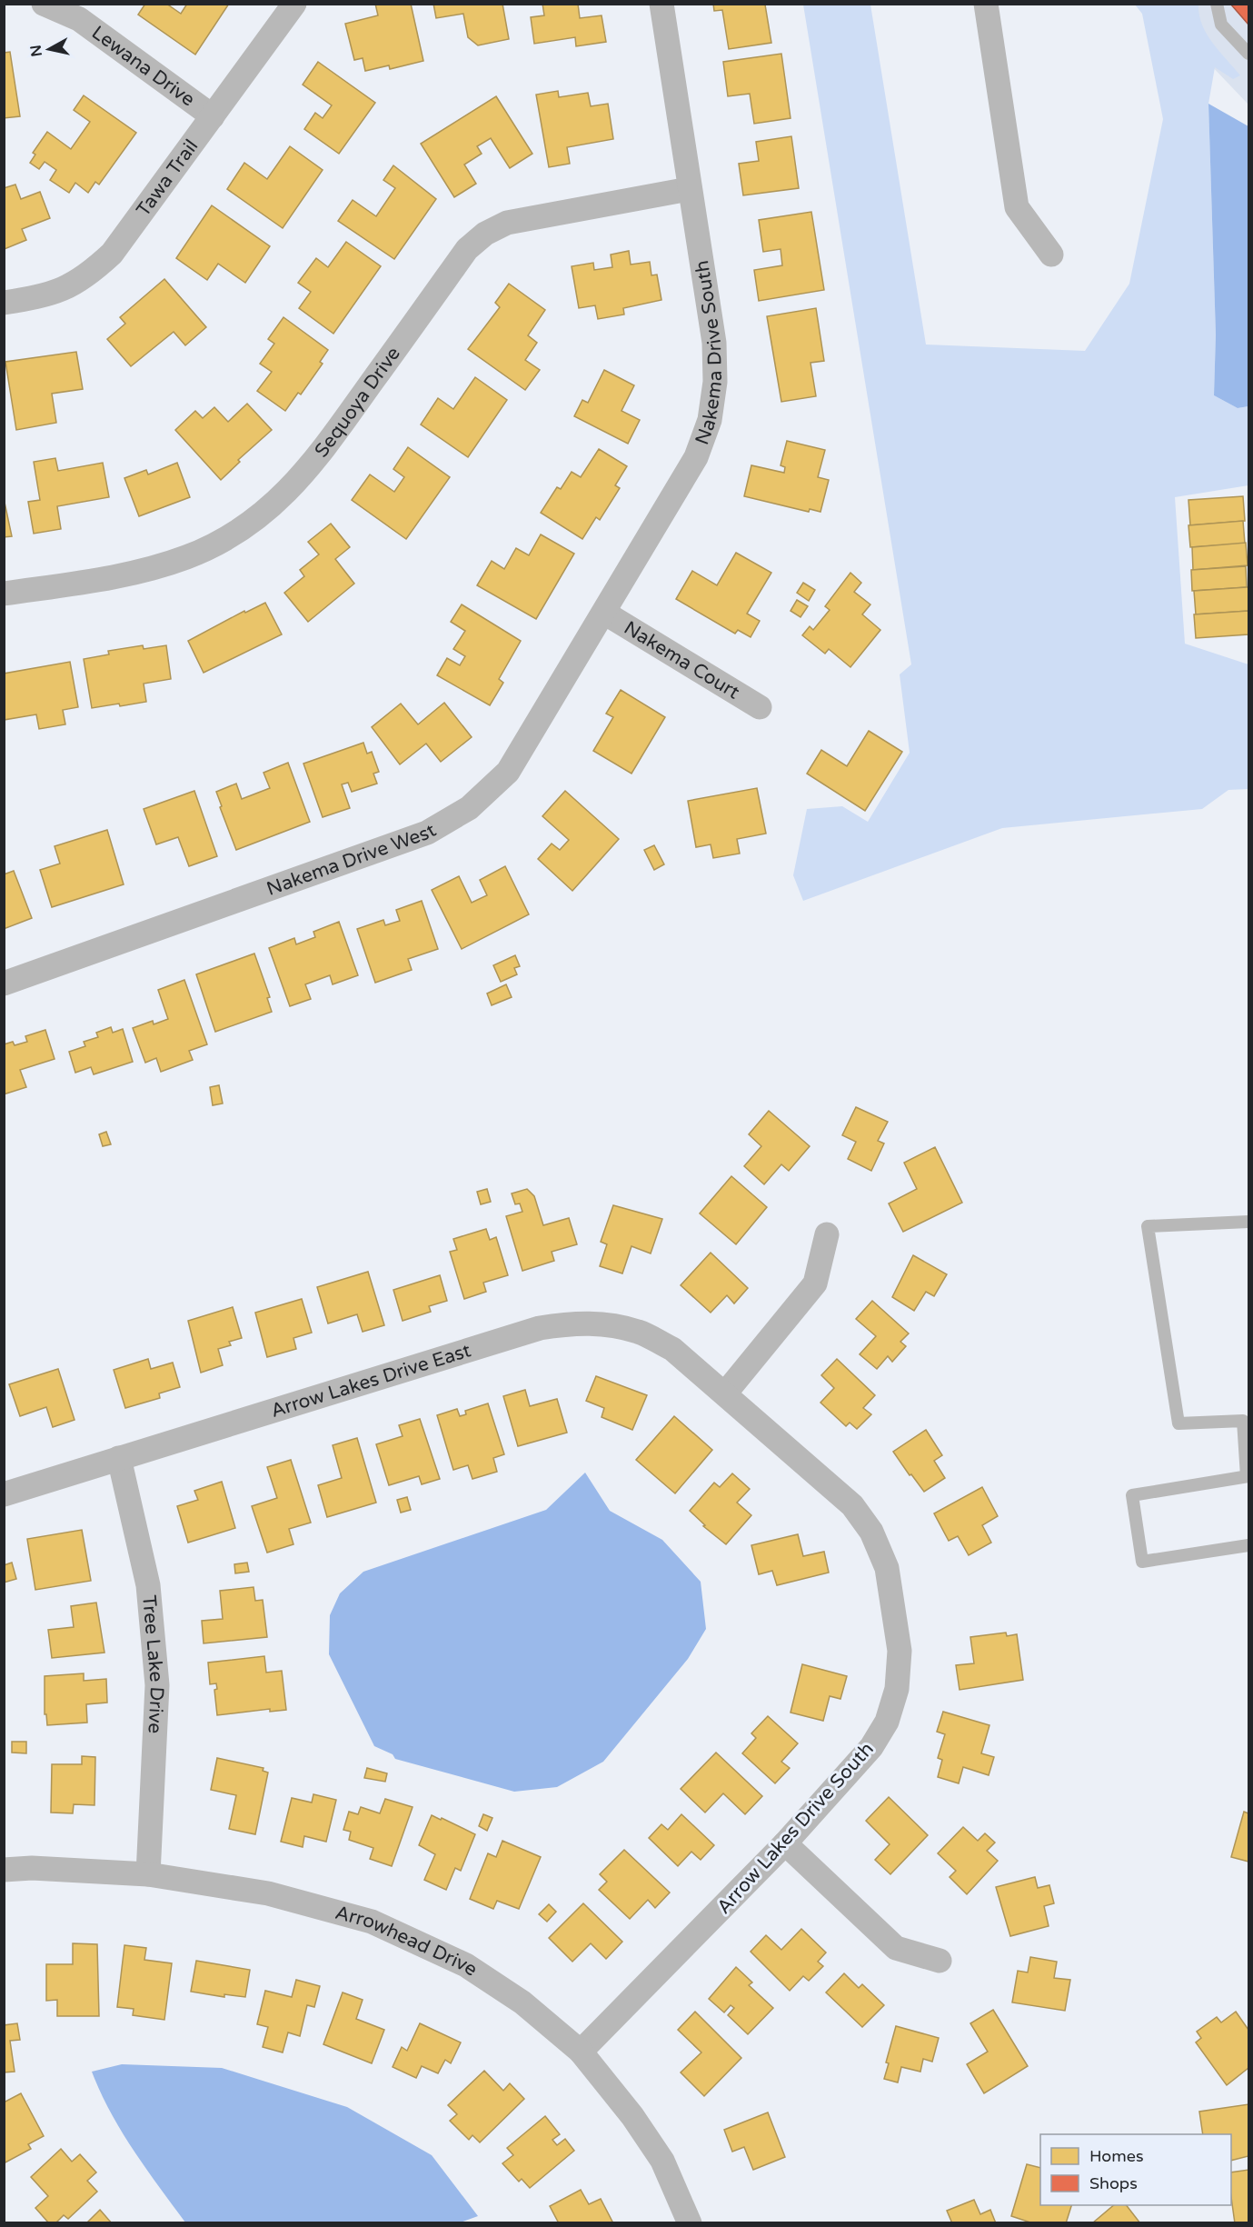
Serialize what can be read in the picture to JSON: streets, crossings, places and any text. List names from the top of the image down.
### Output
{
  "streets": {
    "street": [
      "Lewana Drive",
      "Tawa Trail",
      "Nakema Drive South",
      "Sequoya Drive",
      "Nakema Court",
      "Nakema Drive West",
      "Arrow Lakes Drive East",
      "Tree Lake Drive",
      "Arrow Lakes Drive South",
      "Arrowhead Drive"
    ]
  },
  "crossings": [
    ["Lewana Drive", "Tawa Trail"],
    ["Nakema Drive South", "Sequoya Drive"],
    ["Nakema Drive South", "Nakema Court"],
    ["Nakema Drive South", "Nakema Drive West"],
    ["Nakema Court", "Nakema Drive West"],
    ["Arrow Lakes Drive East", "Tree Lake Drive"],
    ["Arrow Lakes Drive East", "Arrow Lakes Drive South"],
    ["Tree Lake Drive", "Arrowhead Drive"],
    ["Arrow Lakes Drive South", "Arrowhead Drive"]
  ],
  "legend": ["Homes", "Shops"],
  "north": "left"
}
